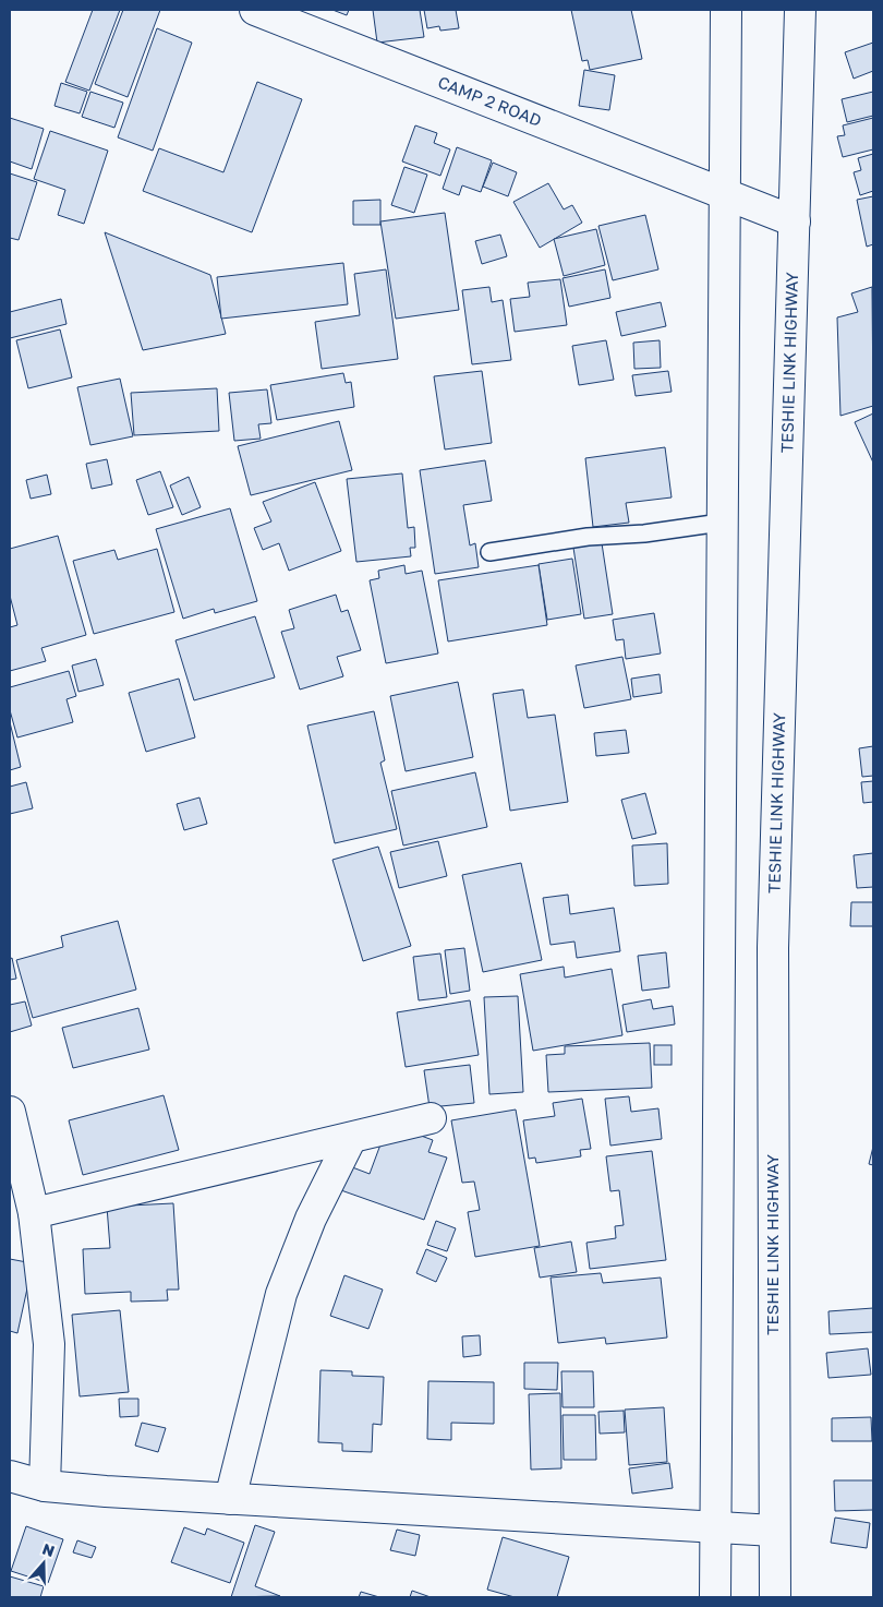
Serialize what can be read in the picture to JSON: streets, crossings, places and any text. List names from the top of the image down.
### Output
{
  "streets": {
    "main road": ["CAMP 2 ROAD", "TESHIE LINK HIGHWAY"]
  },
  "crossings": [
    ["CAMP 2 ROAD", "TESHIE LINK HIGHWAY"]
  ],
  "north": "top"
}
